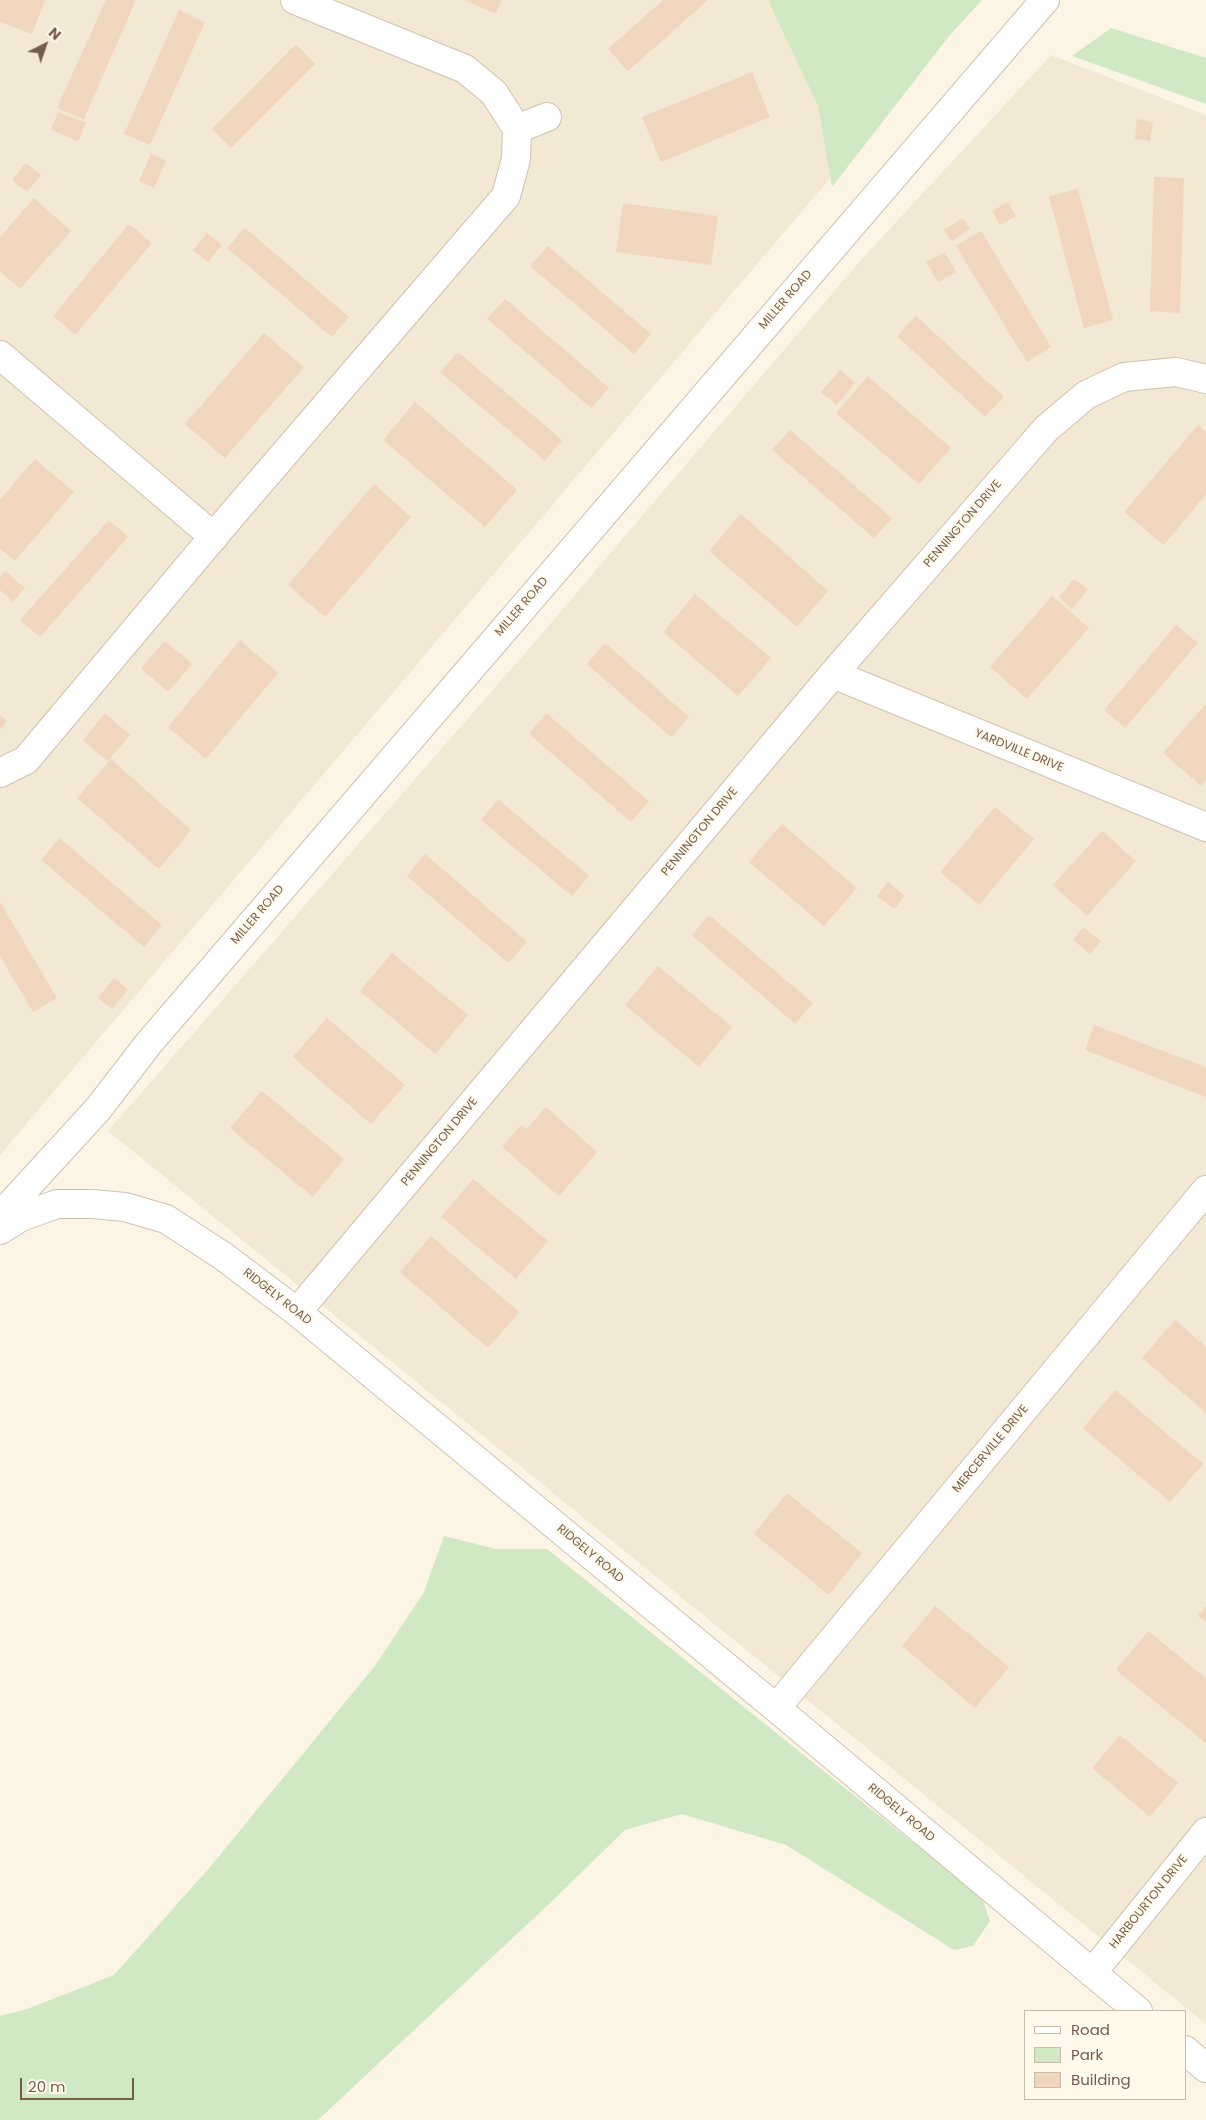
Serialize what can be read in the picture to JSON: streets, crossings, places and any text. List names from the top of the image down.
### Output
{
  "streets": {
    "street": [
      "MILLER ROAD",
      "PENNINGTON DRIVE",
      "YARDVILLE DRIVE",
      "RIDGELY ROAD",
      "MERCERVILLE DRIVE",
      "HARBOURTON DRIVE"
    ]
  },
  "crossings": [
    ["PENNINGTON DRIVE", "YARDVILLE DRIVE"],
    ["PENNINGTON DRIVE", "RIDGELY ROAD"],
    ["RIDGELY ROAD", "MERCERVILLE DRIVE"],
    ["RIDGELY ROAD", "HARBOURTON DRIVE"]
  ],
  "legend": ["Road", "Park", "Building"],
  "scale_bar": "20 m",
  "north": "top right"
}
